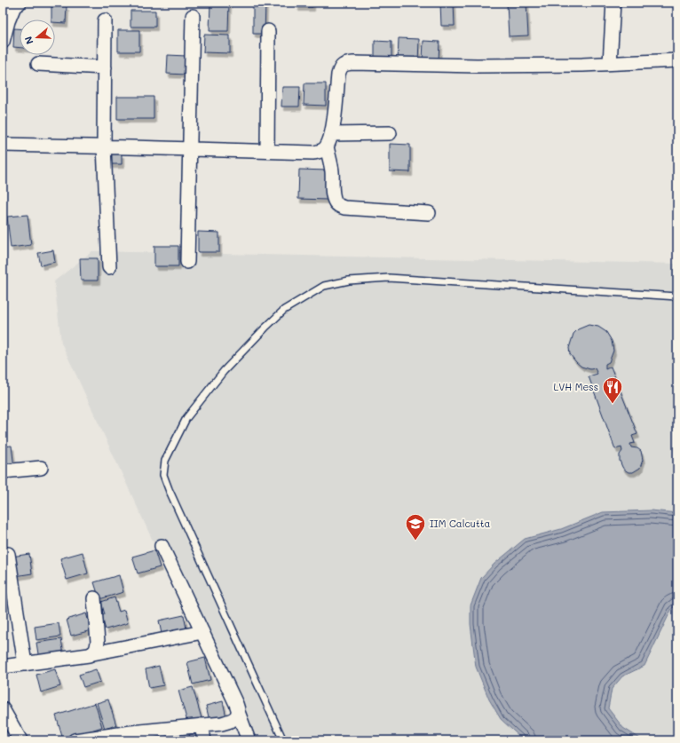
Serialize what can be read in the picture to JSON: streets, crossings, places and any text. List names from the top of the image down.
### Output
{
  "places": {
    "restaurant": ["LVH Mess"],
    "school or university": ["IIM Calcutta"]
  },
  "north": "left"
}
